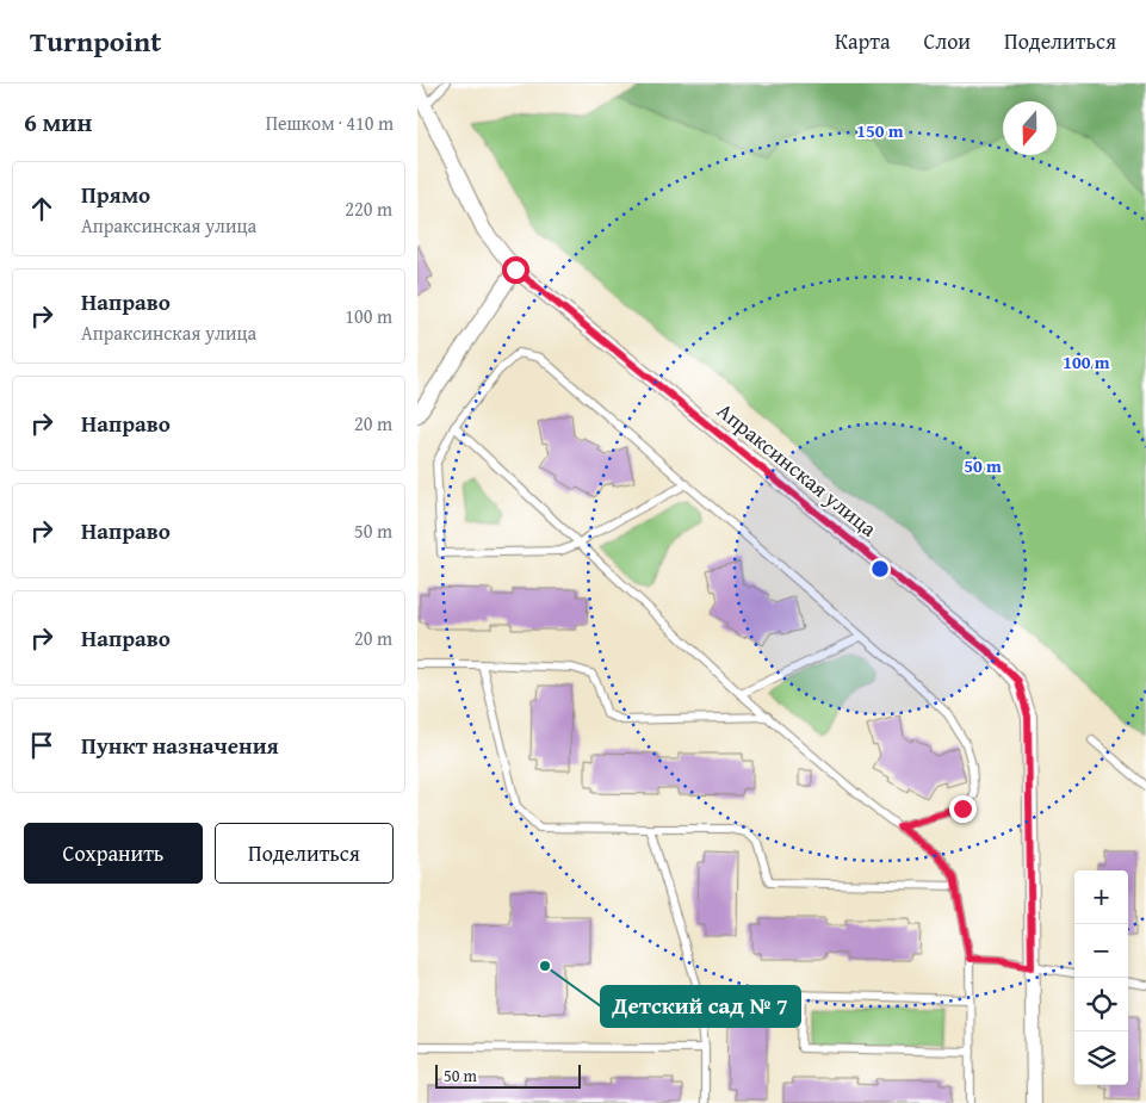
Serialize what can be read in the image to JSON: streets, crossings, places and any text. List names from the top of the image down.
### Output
{
  "streets": {
    "street": ["Апраксинская улица"]
  },
  "places": ["Детский сад № 7"],
  "scale_bar": "50 m",
  "north": "bottom",
  "page": {
    "header": "Turnpoint",
    "nav": ["Карта", "Слои", "Поделиться"],
    "heading": ["6 мин", "Пешком · 410 m"],
    "list": [
      ["Прямо", "Апраксинская улица", "220 m"],
      ["Направо", "Апраксинская улица", "100 m"],
      ["Направо", "20 m"],
      ["Направо", "50 m"],
      ["Направо", "20 m"],
      "Пункт назначения"
    ],
    "buttons": ["Сохранить", "Поделиться"],
    "map_buttons": ["+", "−"],
    "scale": "50 m"
  },
  "rings": ["150 m", "100 m", "50 m"]
}
